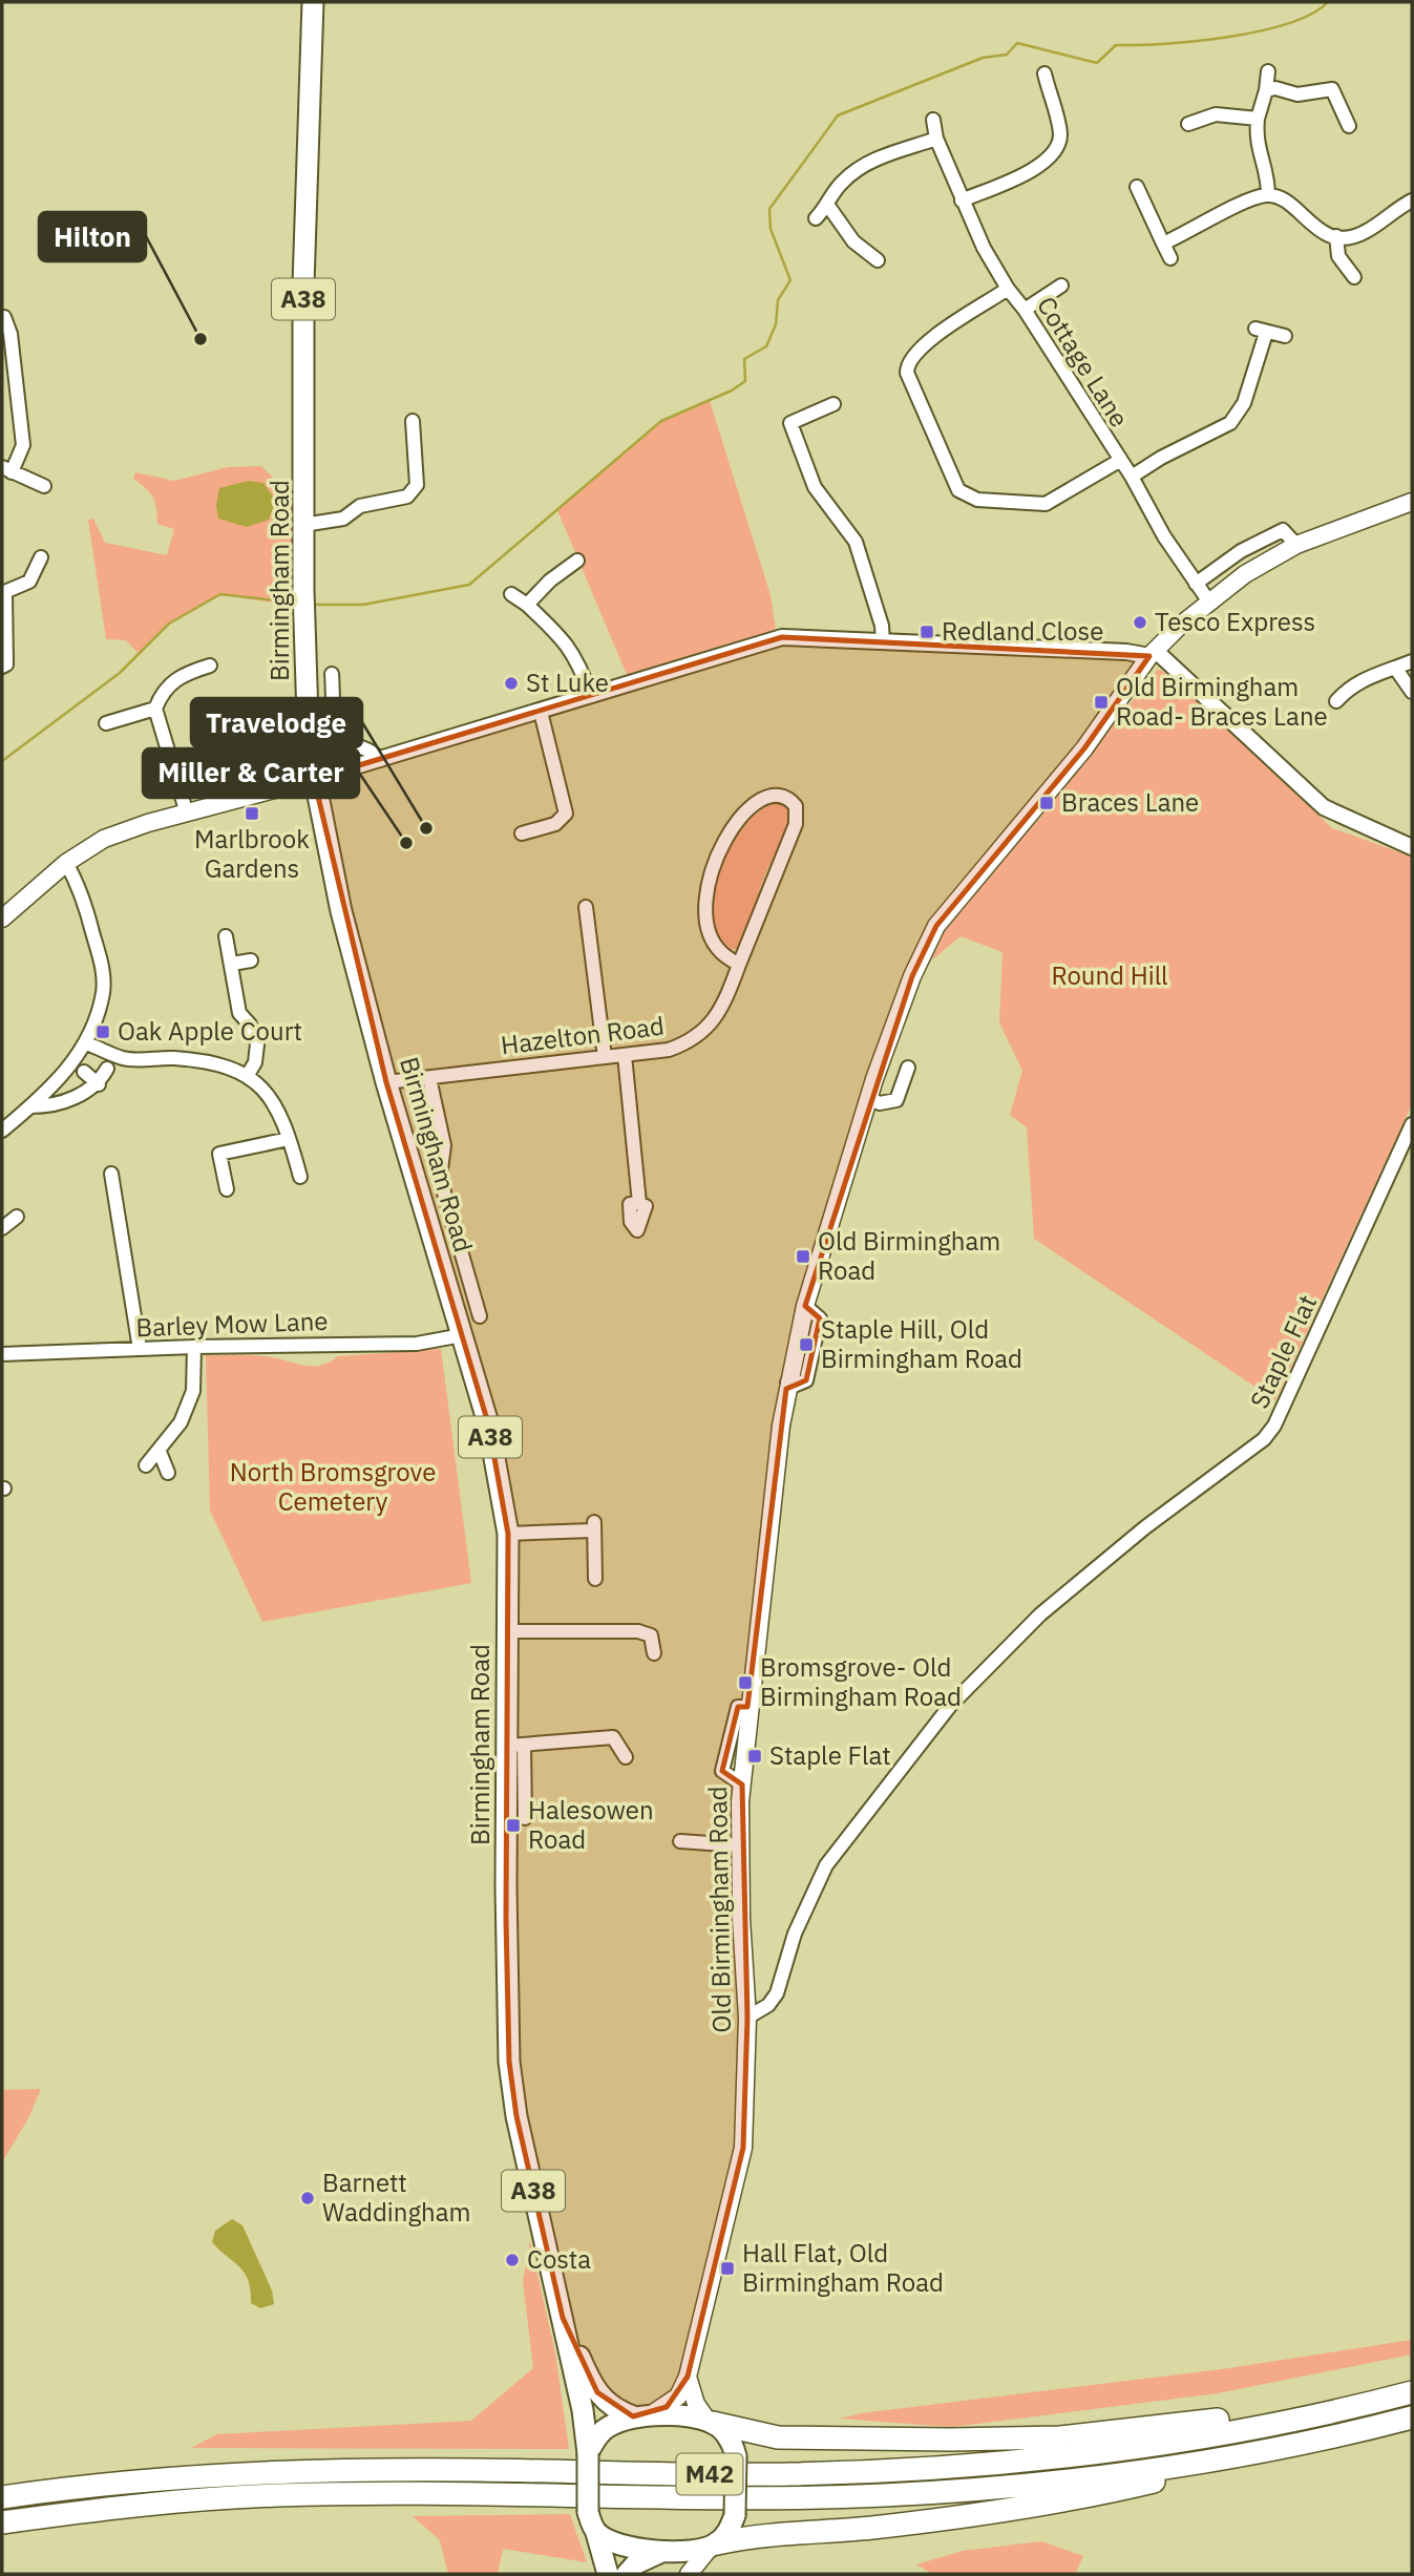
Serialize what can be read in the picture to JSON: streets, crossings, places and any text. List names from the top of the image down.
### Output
{
  "streets": {
    "highway": ["A38", "Birmingham Road", "M42"],
    "main road": ["Old Birmingham Road"],
    "street": [
      "Cottage Lane",
      "Hazelton Road",
      "Barley Mow Lane",
      "Staple Flat"
    ]
  },
  "crossings": [
    ["Cottage Lane", "Old Birmingham Road"],
    ["Birmingham Road", "Hazelton Road"],
    ["Birmingham Road", "Barley Mow Lane"],
    ["Birmingham Road", "Old Birmingham Road"],
    ["Birmingham Road", "M42"],
    ["Staple Flat", "Old Birmingham Road"],
    ["Old Birmingham Road", "M42"]
  ],
  "parks": ["Round Hill", "North Bromsgrove Cemetery"],
  "places": {
    "other": [
      "Hilton",
      "Tesco Express",
      "St Luke",
      "Travelodge",
      "Miller & Carter",
      "Barnett Waddingham",
      "Costa"
    ],
    "transit": [
      "Redland Close",
      "Old Birmingham Road- Braces Lane",
      "Braces Lane",
      "Marlbrook Gardens",
      "Oak Apple Court",
      "Old Birmingham Road",
      "Staple Hill, Old Birmingham Road",
      "Bromsgrove- Old Birmingham Road",
      "Staple Flat",
      "Halesowen Road",
      "Hall Flat, Old Birmingham Road"
    ]
  }
}
